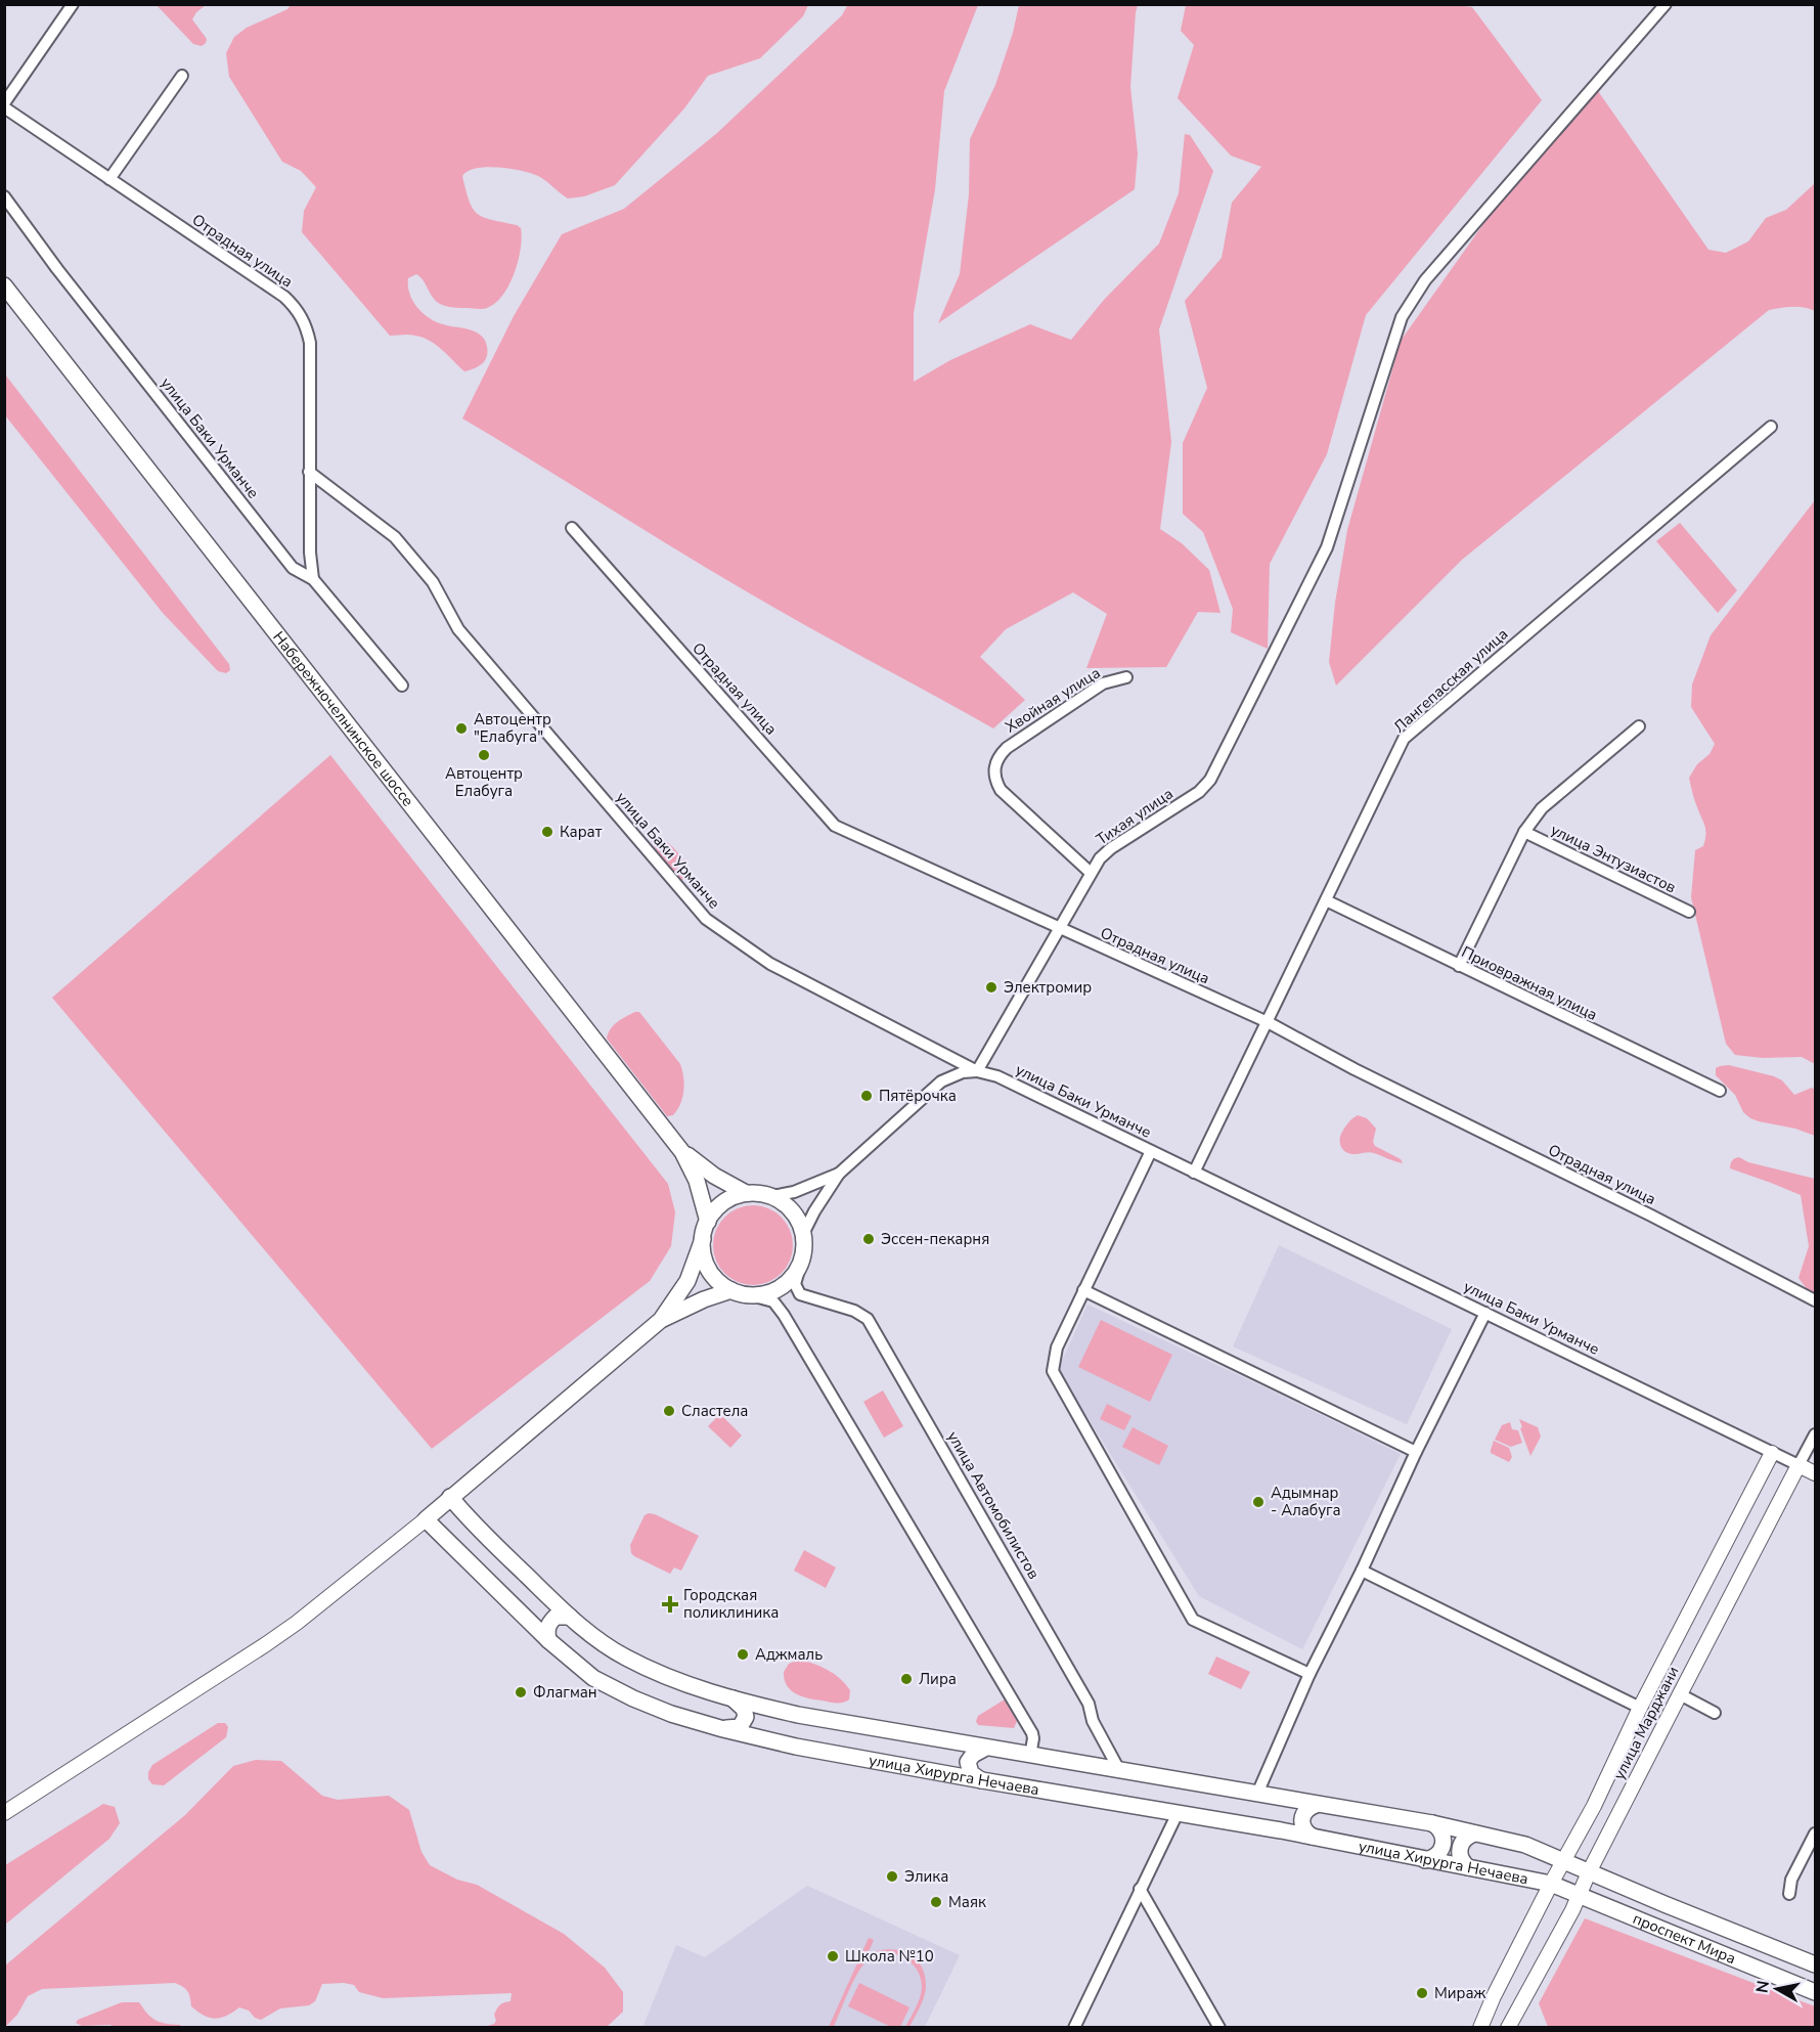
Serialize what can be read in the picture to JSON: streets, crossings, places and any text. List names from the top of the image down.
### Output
{
  "streets": {
    "main road": ["Набережночелнинское шоссе", "улица Хирурга Нечаева", "проспект Мира"],
    "street": [
      "Отрадная улица",
      "улица Баки Урманче",
      "Лангепасская улица",
      "Хвойная улица",
      "Тихая улица",
      "улица Энтузиастов",
      "Приовражная улица",
      "улица Автомобилистов",
      "улица Марджани"
    ]
  },
  "crossings": [
    ["Отрадная улица", "улица Баки Урманче"],
    ["Отрадная улица", "Лангепасская улица"],
    ["Отрадная улица", "Тихая улица"],
    ["улица Баки Урманче", "Лангепасская улица"],
    ["улица Баки Урманче", "Тихая улица"],
    ["улица Баки Урманче", "улица Марджани"],
    ["Лангепасская улица", "Приовражная улица"],
    ["Хвойная улица", "Тихая улица"],
    ["Набережночелнинское шоссе", "улица Автомобилистов"],
    ["улица Энтузиастов", "Приовражная улица"],
    ["улица Автомобилистов", "улица Хирурга Нечаева"],
    ["улица Марджани", "улица Хирурга Нечаева"],
    ["улица Марджани", "проспект Мира"],
    ["улица Хирурга Нечаева", "проспект Мира"]
  ],
  "places": {
    "other": [
      "Автоцентр \"Елабуга\"",
      "Автоцентр Елабуга",
      "Карат",
      "Электромир",
      "Пятёрочка",
      "Эссен-пекарня",
      "Сластела",
      "Адымнар - Алабуга",
      "Аджмаль",
      "Лира",
      "Флагман",
      "Элика",
      "Маяк",
      "Школа №10",
      "Мираж"
    ],
    "health": ["Городская поликлиника"]
  },
  "north": "left"
}
